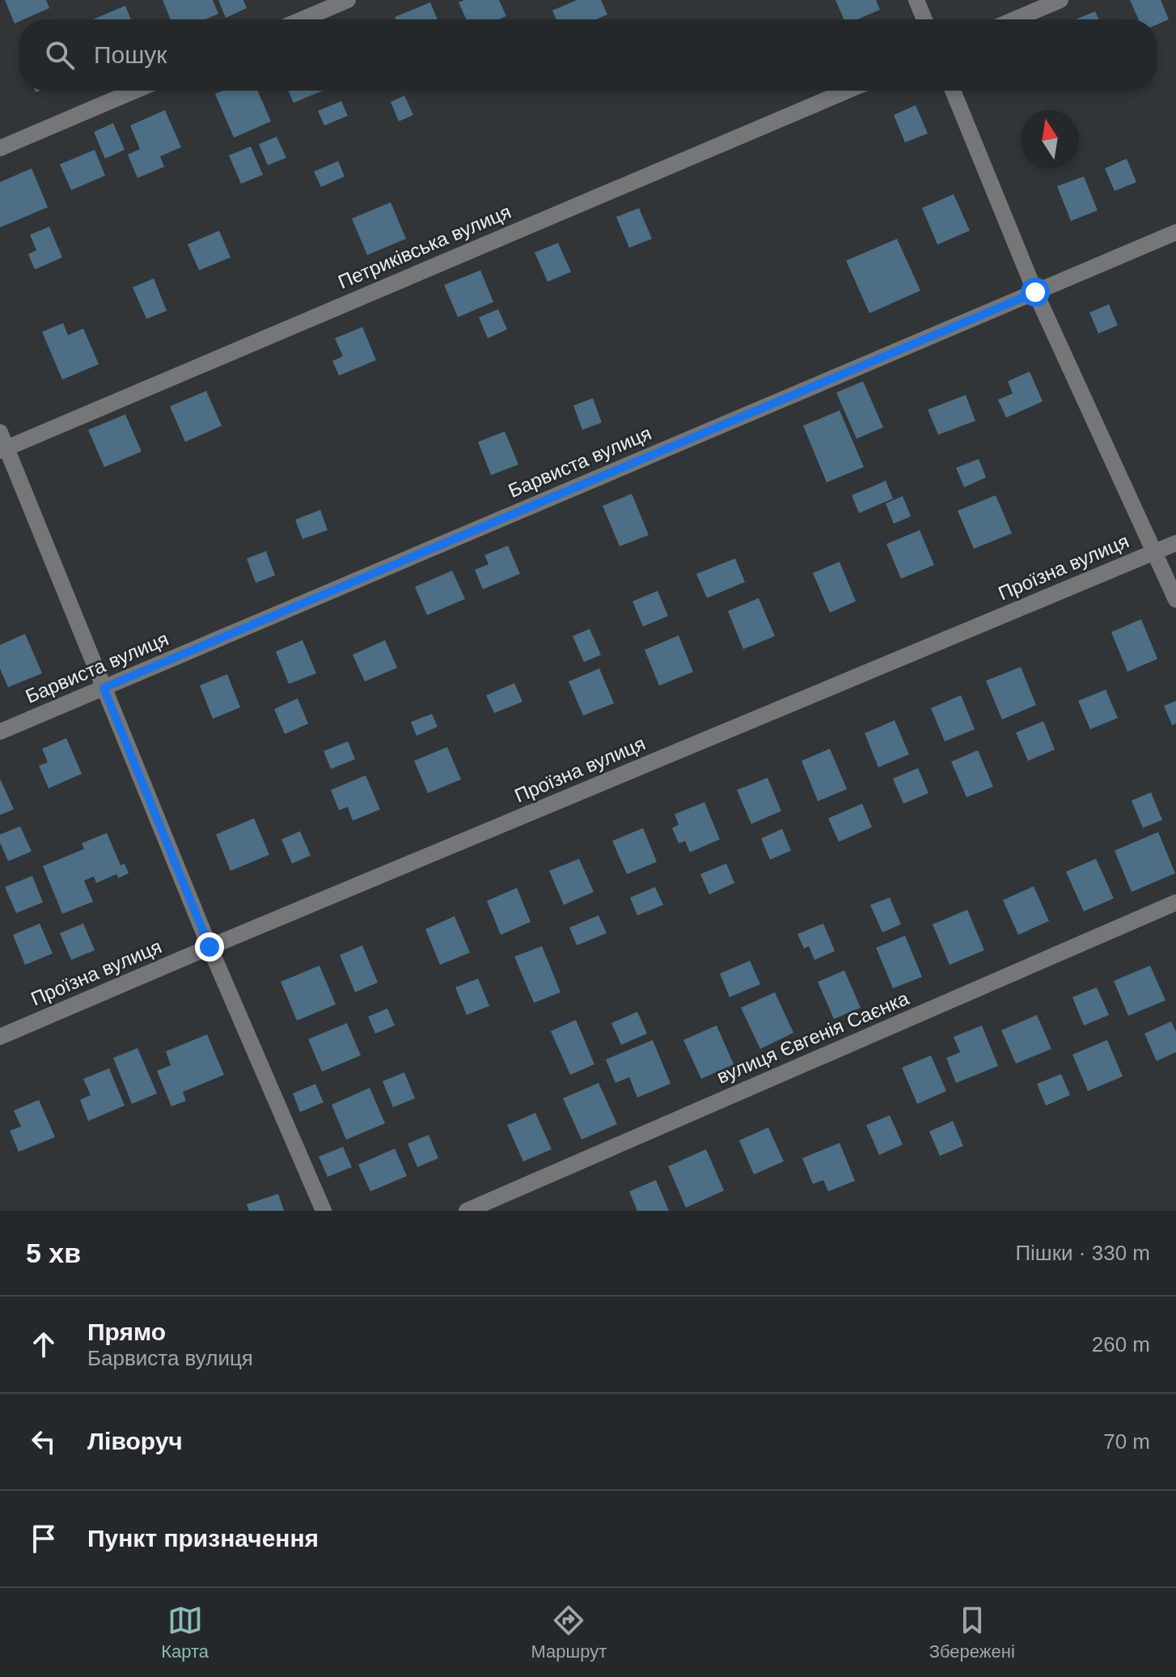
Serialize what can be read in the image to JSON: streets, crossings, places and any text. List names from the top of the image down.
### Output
{
  "streets": {
    "street": [
      "Петриківська вулиця",
      "Барвиста вулиця",
      "Проїзна вулиця",
      "вулиця Євгенія Саєнка"
    ]
  },
  "north": "top",
  "page": {
    "search": "Пошук",
    "heading": ["5 хв", "Пішки · 330 m"],
    "list": [
      ["Прямо", "Барвиста вулиця", "260 m"],
      ["Ліворуч", "70 m"],
      "Пункт призначення"
    ],
    "nav": ["Карта", "Маршрут", "Збережені"]
  }
}
